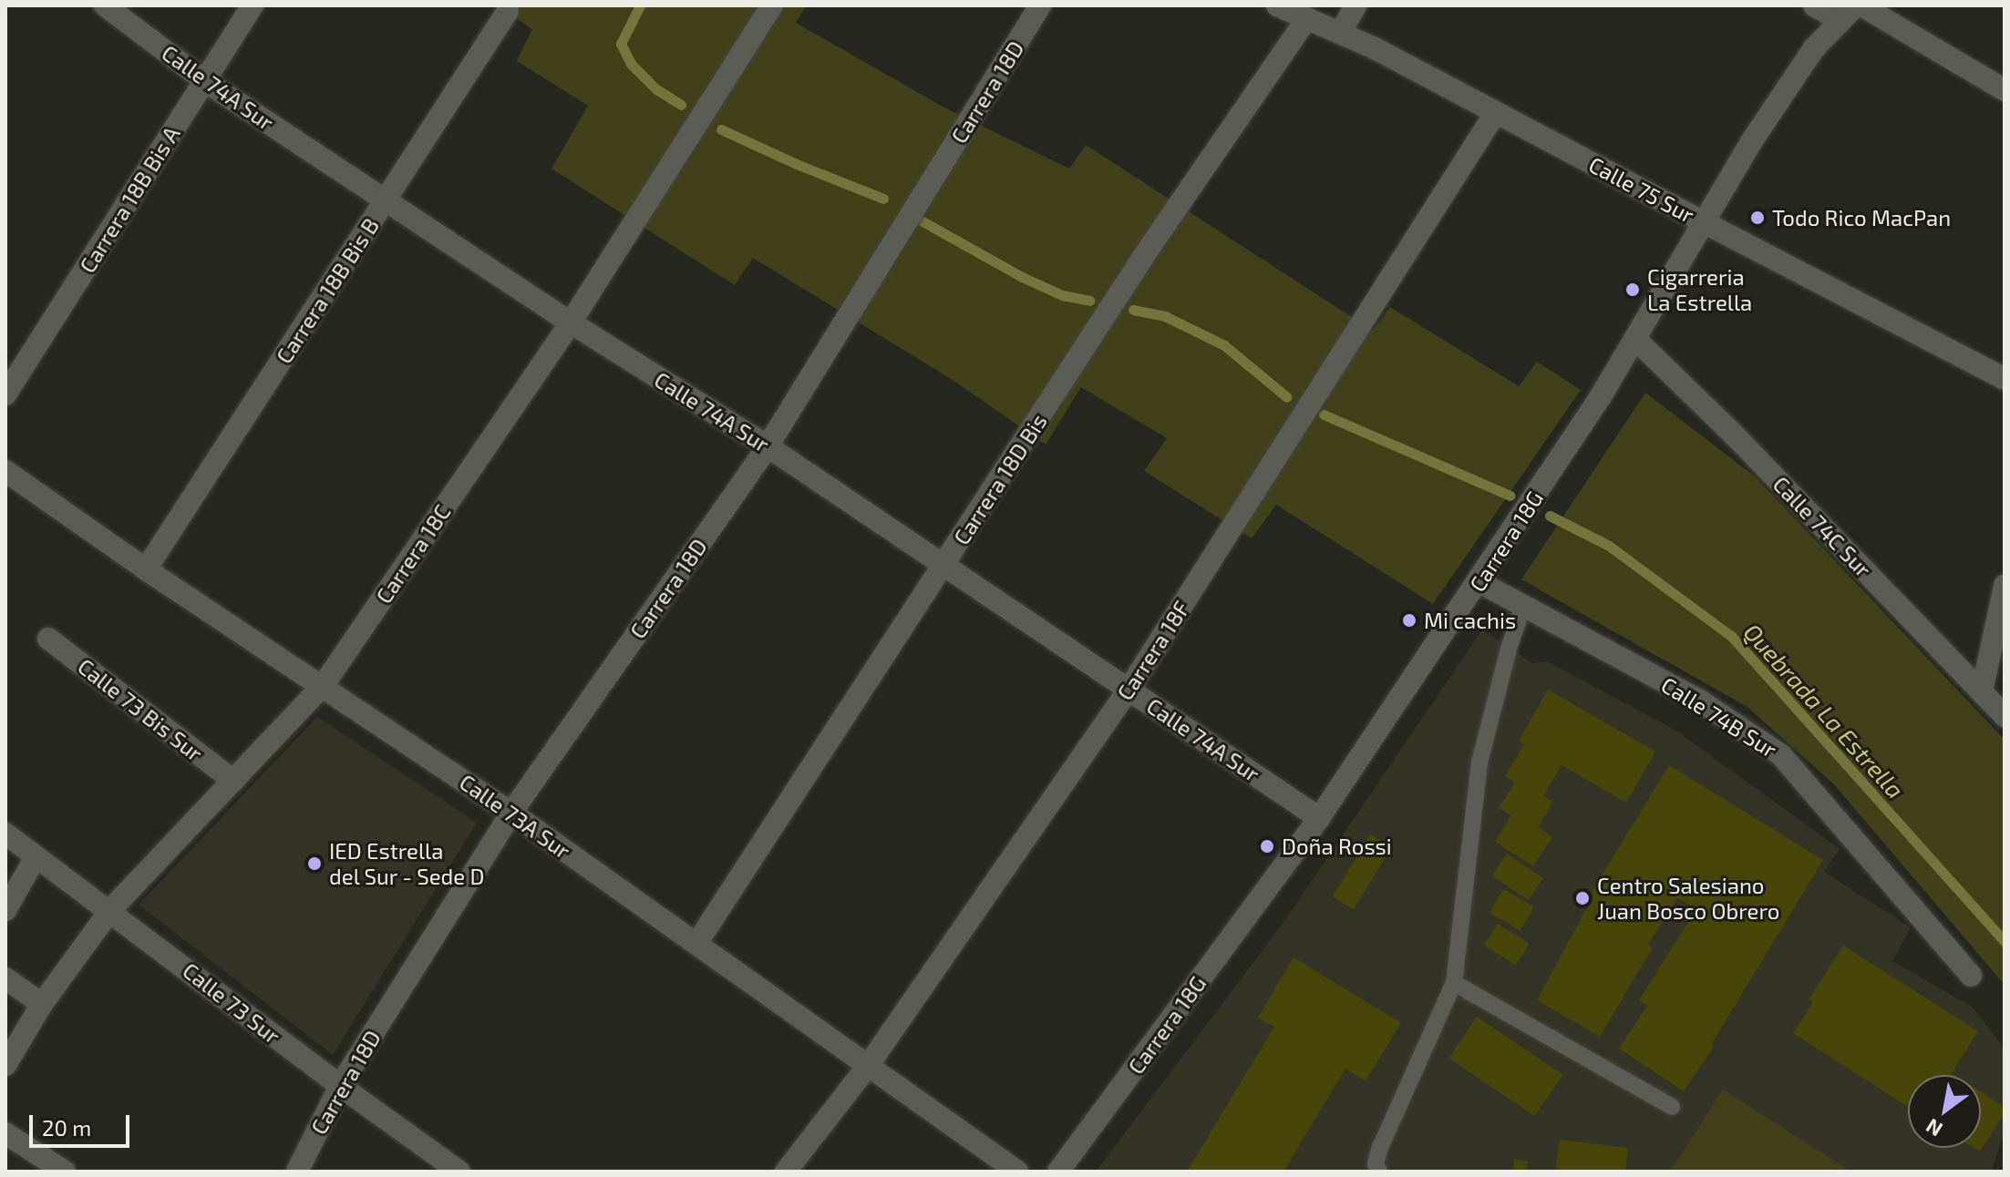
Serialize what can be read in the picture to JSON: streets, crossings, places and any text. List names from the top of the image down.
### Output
{
  "streets": {
    "street": [
      "Calle 74A Sur",
      "Carrera 18D",
      "Calle 75 Sur",
      "Carrera 18B Bis A",
      "Carrera 18B Bis B",
      "Carrera 18D Bis",
      "Calle 74C Sur",
      "Carrera 18G",
      "Carrera 18C",
      "Carrera 18F",
      "Calle 73 Bis Sur",
      "Calle 74B Sur",
      "Calle 73A Sur",
      "Calle 73 Sur"
    ]
  },
  "crossings": [
    ["Calle 74A Sur", "Carrera 18D"],
    ["Calle 74A Sur", "Carrera 18B Bis A"],
    ["Calle 74A Sur", "Carrera 18B Bis B"],
    ["Calle 74A Sur", "Carrera 18D Bis"],
    ["Calle 74A Sur", "Carrera 18G"],
    ["Calle 74A Sur", "Carrera 18C"],
    ["Calle 74A Sur", "Carrera 18F"],
    ["Carrera 18D", "Calle 73A Sur"],
    ["Carrera 18D", "Calle 73 Sur"],
    ["Calle 75 Sur", "Carrera 18D Bis"],
    ["Calle 75 Sur", "Carrera 18G"],
    ["Calle 75 Sur", "Carrera 18F"],
    ["Carrera 18B Bis B", "Calle 73A Sur"],
    ["Carrera 18D Bis", "Calle 73A Sur"],
    ["Calle 74C Sur", "Carrera 18G"],
    ["Carrera 18G", "Calle 74B Sur"],
    ["Carrera 18C", "Calle 73 Bis Sur"],
    ["Carrera 18C", "Calle 73A Sur"],
    ["Carrera 18C", "Calle 73 Sur"],
    ["Carrera 18F", "Calle 73A Sur"]
  ],
  "water": ["Quebrada La Estrella"],
  "places": [
    "Todo Rico MacPan",
    "Cigarreria La Estrella",
    "Mi cachis",
    "Doña Rossi",
    "IED Estrella del Sur - Sede D",
    "Centro Salesiano Juan Bosco Obrero"
  ],
  "scale_bar": "20 m",
  "north": "bottom left"
}
